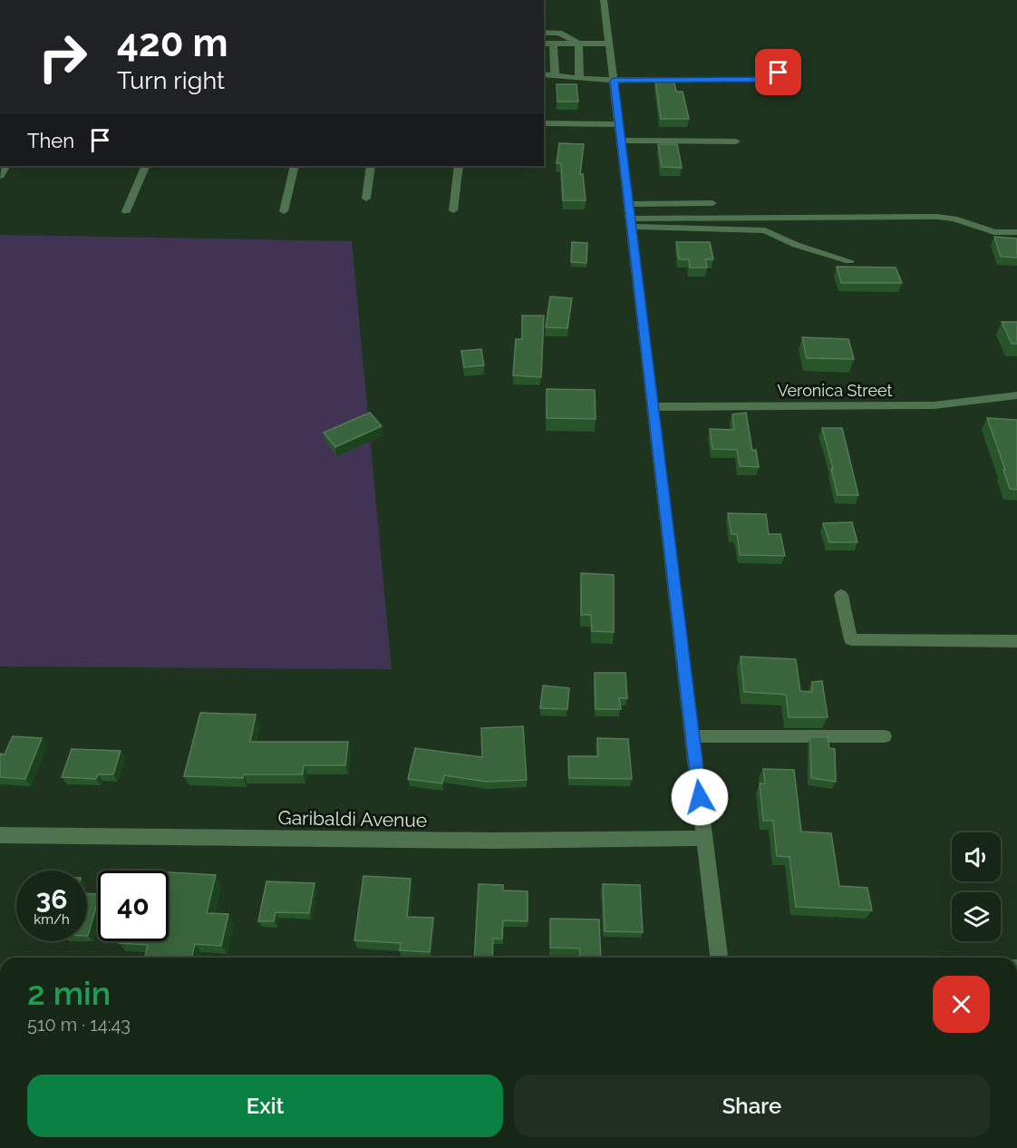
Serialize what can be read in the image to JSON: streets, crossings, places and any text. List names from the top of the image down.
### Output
{
  "streets": {
    "street": ["Veronica Street", "Garibaldi Avenue"]
  },
  "page": {
    "turn": ["420 m", "Turn right"],
    "then": "Then",
    "speed": "36 km/h",
    "limit": "40",
    "heading": ["2 min", "510 m · 14:43"],
    "buttons": ["Exit", "Share"]
  }
}
